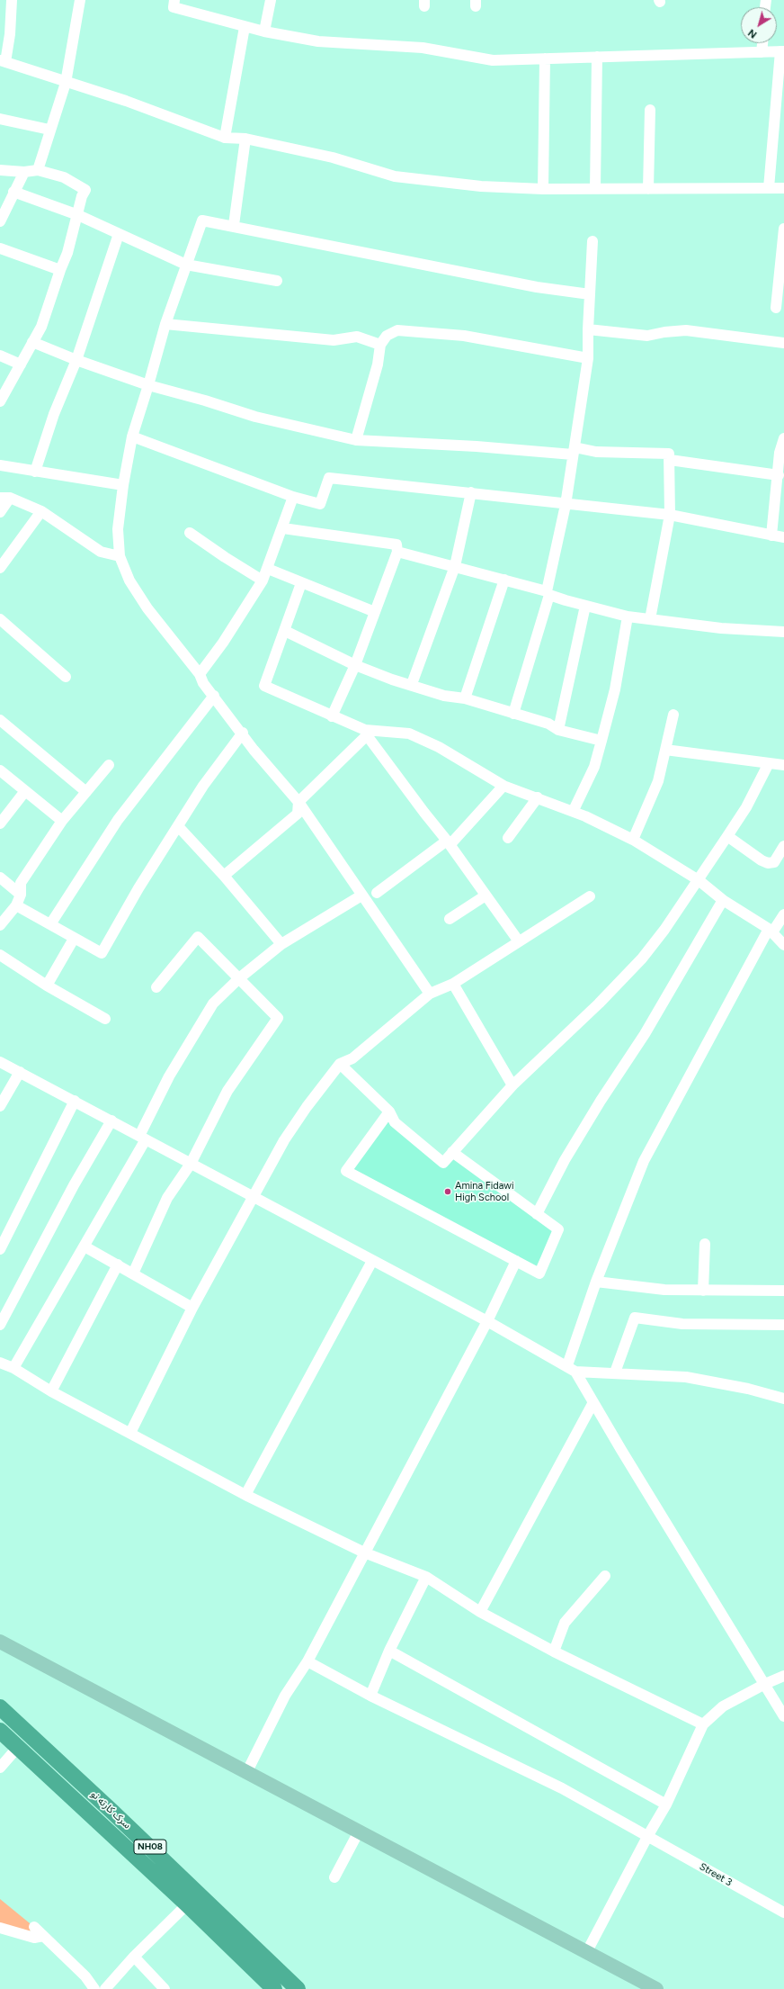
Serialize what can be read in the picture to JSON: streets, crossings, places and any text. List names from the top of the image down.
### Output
{
  "streets": {
    "highway": ["سرک کارته نو", "NH08"],
    "street": ["Street 3"]
  },
  "places": ["Amina Fidawi High School"],
  "north": "bottom left"
}
